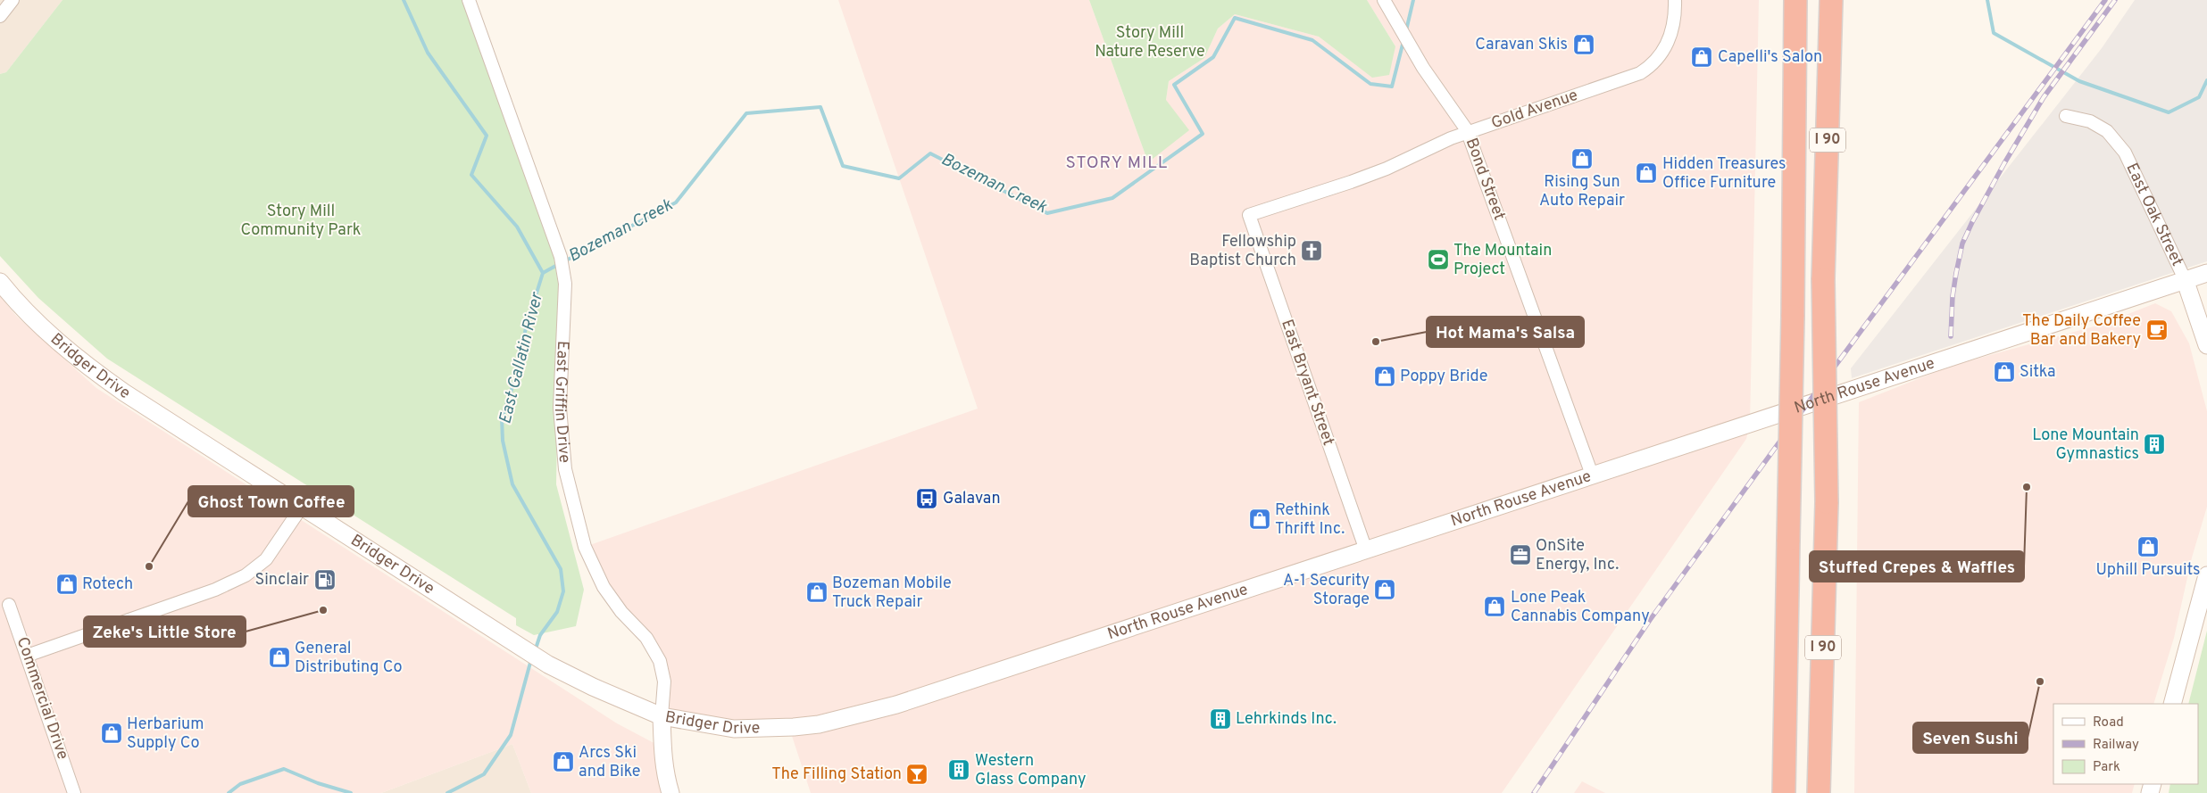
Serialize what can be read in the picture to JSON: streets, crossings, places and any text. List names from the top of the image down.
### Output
{
  "streets": {
    "highway": ["I 90"],
    "main road": [
      "East Oak Street",
      "Bridger Drive",
      "North Rouse Avenue",
      "East Griffin Drive"
    ],
    "street": [
      "Gold Avenue",
      "Bond Street",
      "East Bryant Street",
      "Commercial Drive"
    ]
  },
  "crossings": [
    ["Gold Avenue", "Bond Street"],
    ["Gold Avenue", "East Bryant Street"],
    ["Bond Street", "North Rouse Avenue"],
    ["East Oak Street", "North Rouse Avenue"],
    ["Bridger Drive", "North Rouse Avenue"],
    ["Bridger Drive", "East Griffin Drive"],
    ["East Bryant Street", "North Rouse Avenue"]
  ],
  "districts": ["STORY MILL"],
  "water": ["Bozeman Creek", "East Gallatin River"],
  "parks": ["Story Mill Nature Reserve", "Story Mill Community Park"],
  "places": {
    "shop": [
      "Caravan Skis",
      "Capelli's Salon",
      "Rising Sun Auto Repair",
      "Hidden Treasures Office Furniture",
      "Sitka",
      "Poppy Bride",
      "Rethink Thrift Inc.",
      "Uphill Pursuits",
      "Rotech",
      "A-1 Security Storage",
      "Bozeman Mobile Truck Repair",
      "Lone Peak Cannabis Company",
      "General Distributing Co",
      "Herbarium Supply Co",
      "Arcs Ski and Bike"
    ],
    "church": ["Fellowship Baptist Church"],
    "sports": ["The Mountain Project"],
    "cafe": ["The Daily Coffee Bar and Bakery"],
    "other": [
      "Hot Mama's Salsa",
      "Stuffed Crepes & Waffles",
      "Ghost Town Coffee",
      "Zeke's Little Store",
      "Seven Sushi"
    ],
    "building": ["Lone Mountain Gymnastics", "Lehrkinds Inc.", "Western Glass Company"],
    "bus stop": ["Galavan"],
    "office": ["OnSite Energy, Inc."],
    "fuel station": ["Sinclair"],
    "bar": ["The Filling Station"]
  },
  "legend": ["Road", "Railway", "Park"]
}
